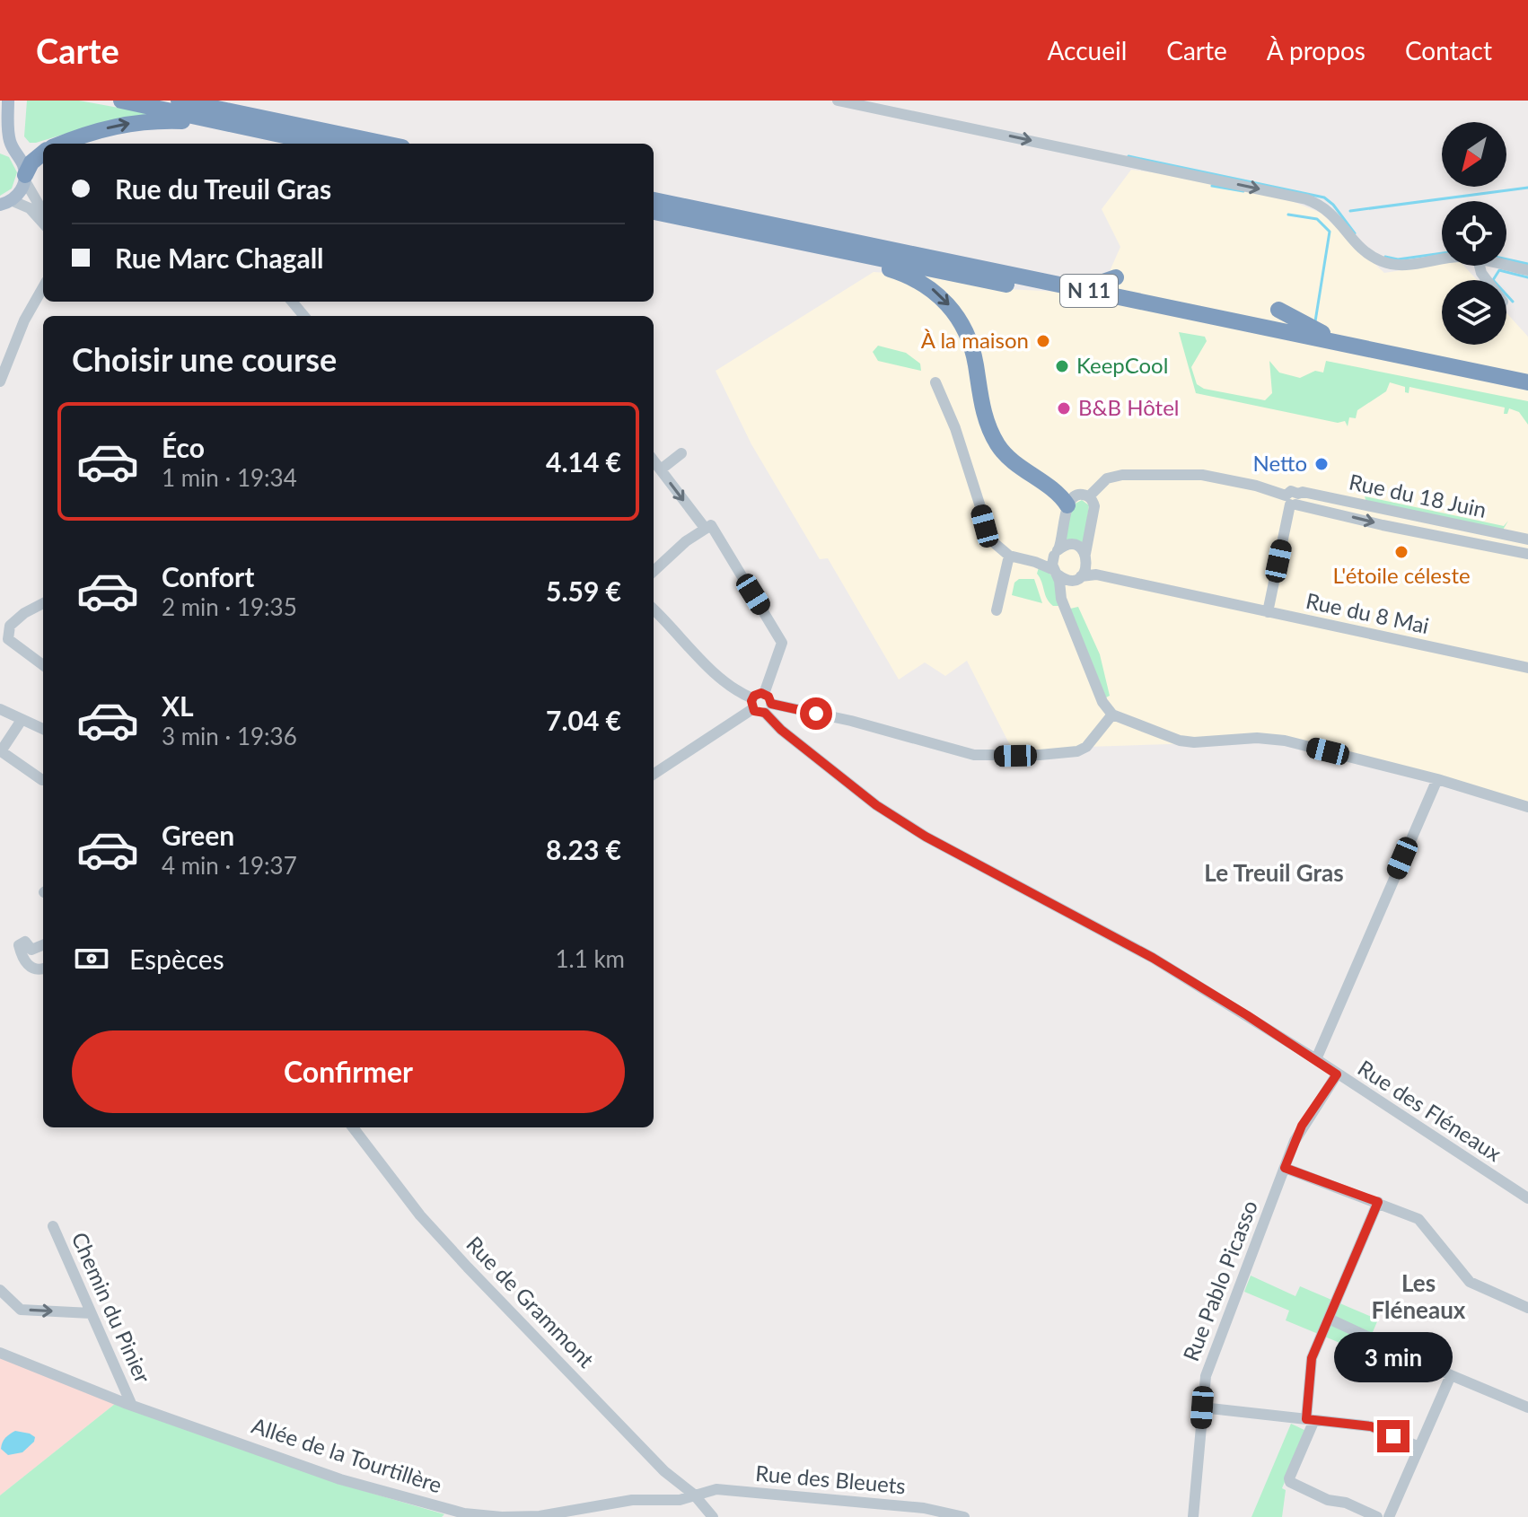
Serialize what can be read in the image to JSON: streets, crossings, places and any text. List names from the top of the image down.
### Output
{
  "streets": {
    "highway": ["N 11"],
    "street": [
      "Rue du 18 Juin",
      "Rue du 8 Mai",
      "Rue des Fléneaux",
      "Rue Pablo Picasso",
      "Rue de Grammont",
      "Chemin du Pinier",
      "Allée de la Tourtillère",
      "Rue des Bleuets"
    ]
  },
  "crossings": [
    ["Rue des Fléneaux", "Rue Pablo Picasso"],
    ["Rue de Grammont", "Allée de la Tourtillère"],
    ["Rue de Grammont", "Rue des Bleuets"],
    ["Chemin du Pinier", "Allée de la Tourtillère"],
    ["Allée de la Tourtillère", "Rue des Bleuets"]
  ],
  "districts": ["Le Treuil Gras", "Les Fléneaux"],
  "places": [
    "À la maison",
    "KeepCool",
    "B&B Hôtel",
    "Netto",
    "L'étoile céleste"
  ],
  "north": "bottom left",
  "page": {
    "header": "Carte",
    "nav": [
      "Accueil",
      "Carte",
      "À propos",
      "Contact"
    ],
    "banner": ["Rue du Treuil Gras", "Rue Marc Chagall"],
    "heading": "Choisir une course",
    "list": [
      {
        "name": "Éco",
        "note": "1 min · 19:34",
        "value": "4.14 €"
      },
      {
        "name": "Confort",
        "note": "2 min · 19:35",
        "value": "5.59 €"
      },
      {
        "name": "XL",
        "note": "3 min · 19:36",
        "value": "7.04 €"
      },
      {
        "name": "Green",
        "note": "4 min · 19:37",
        "value": "8.23 €"
      }
    ],
    "pay": ["Espèces", "1.1 km"],
    "buttons": "Confirmer",
    "bubble": "3 min"
  }
}
